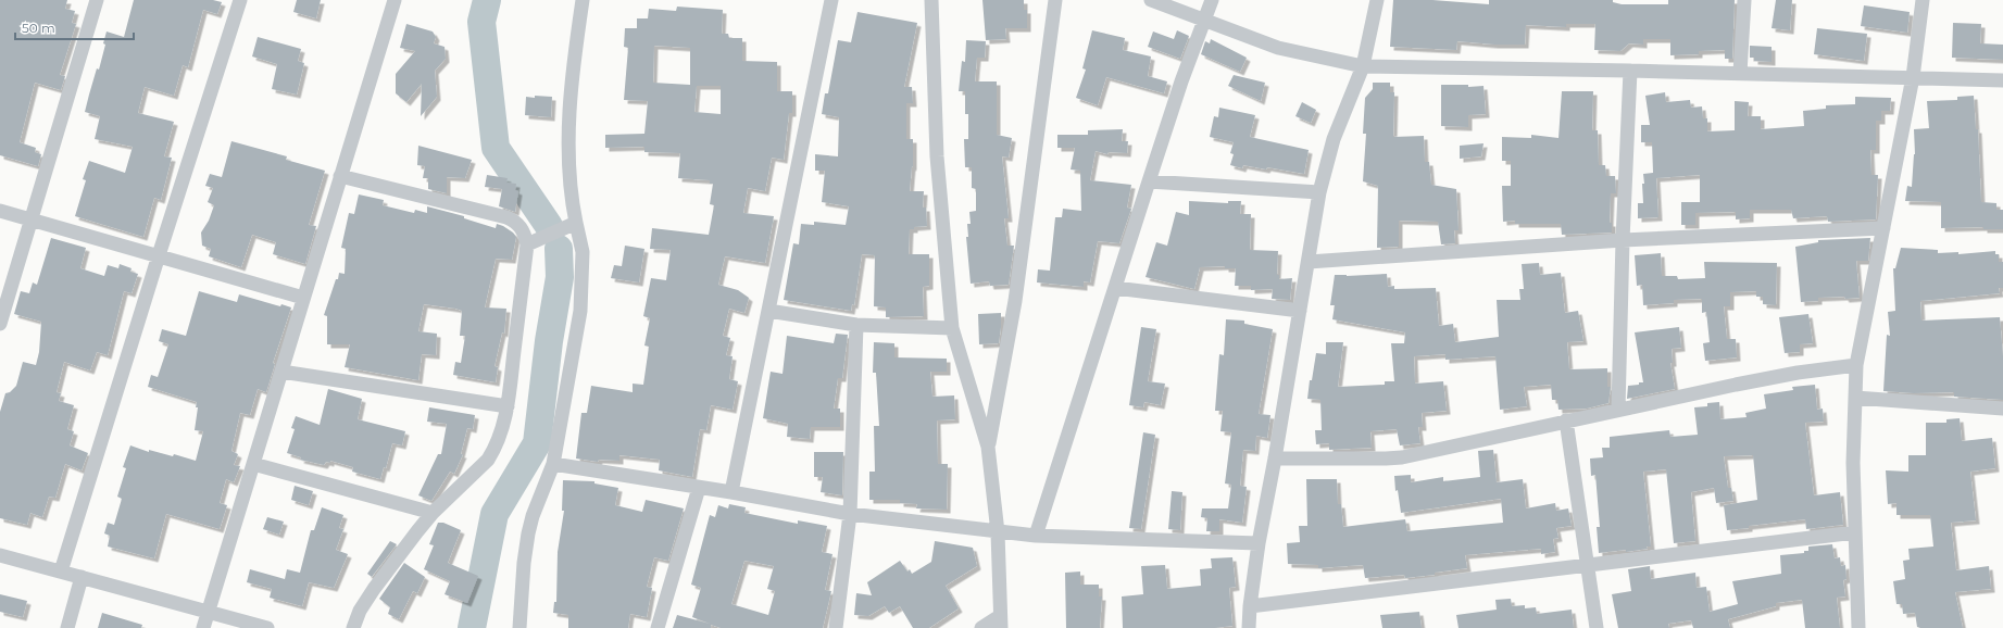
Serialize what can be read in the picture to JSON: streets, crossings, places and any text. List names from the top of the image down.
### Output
{
  "scale_bar": "50 m"
}
